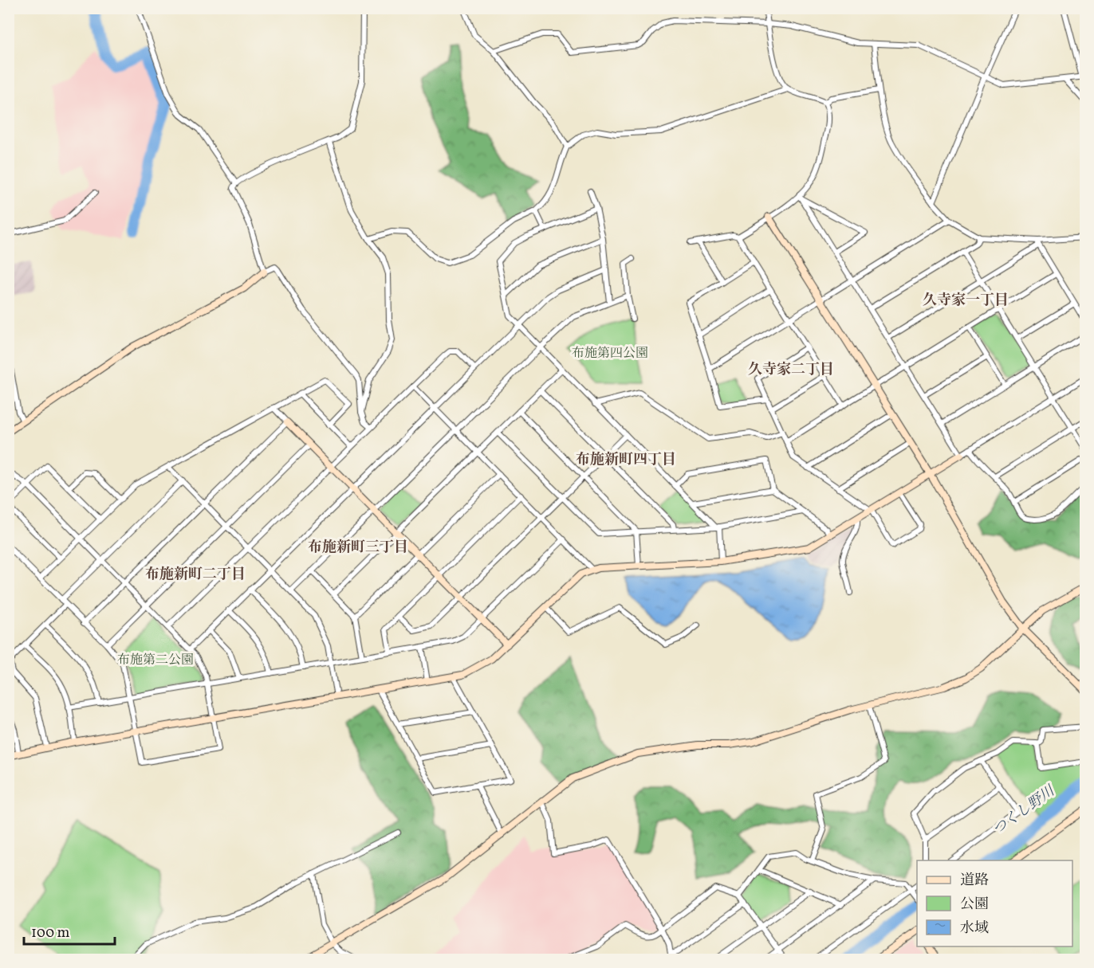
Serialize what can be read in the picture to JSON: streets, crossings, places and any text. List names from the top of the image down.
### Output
{
  "districts": [
    "久寺家一丁目",
    "久寺家二丁目",
    "布施新町四丁目",
    "布施新町三丁目",
    "布施新町二丁目"
  ],
  "water": ["つくし野川"],
  "parks": ["布施第四公園", "布施第二公園"],
  "legend": ["道路", "公園", "水域"],
  "scale_bar": "100 m"
}
